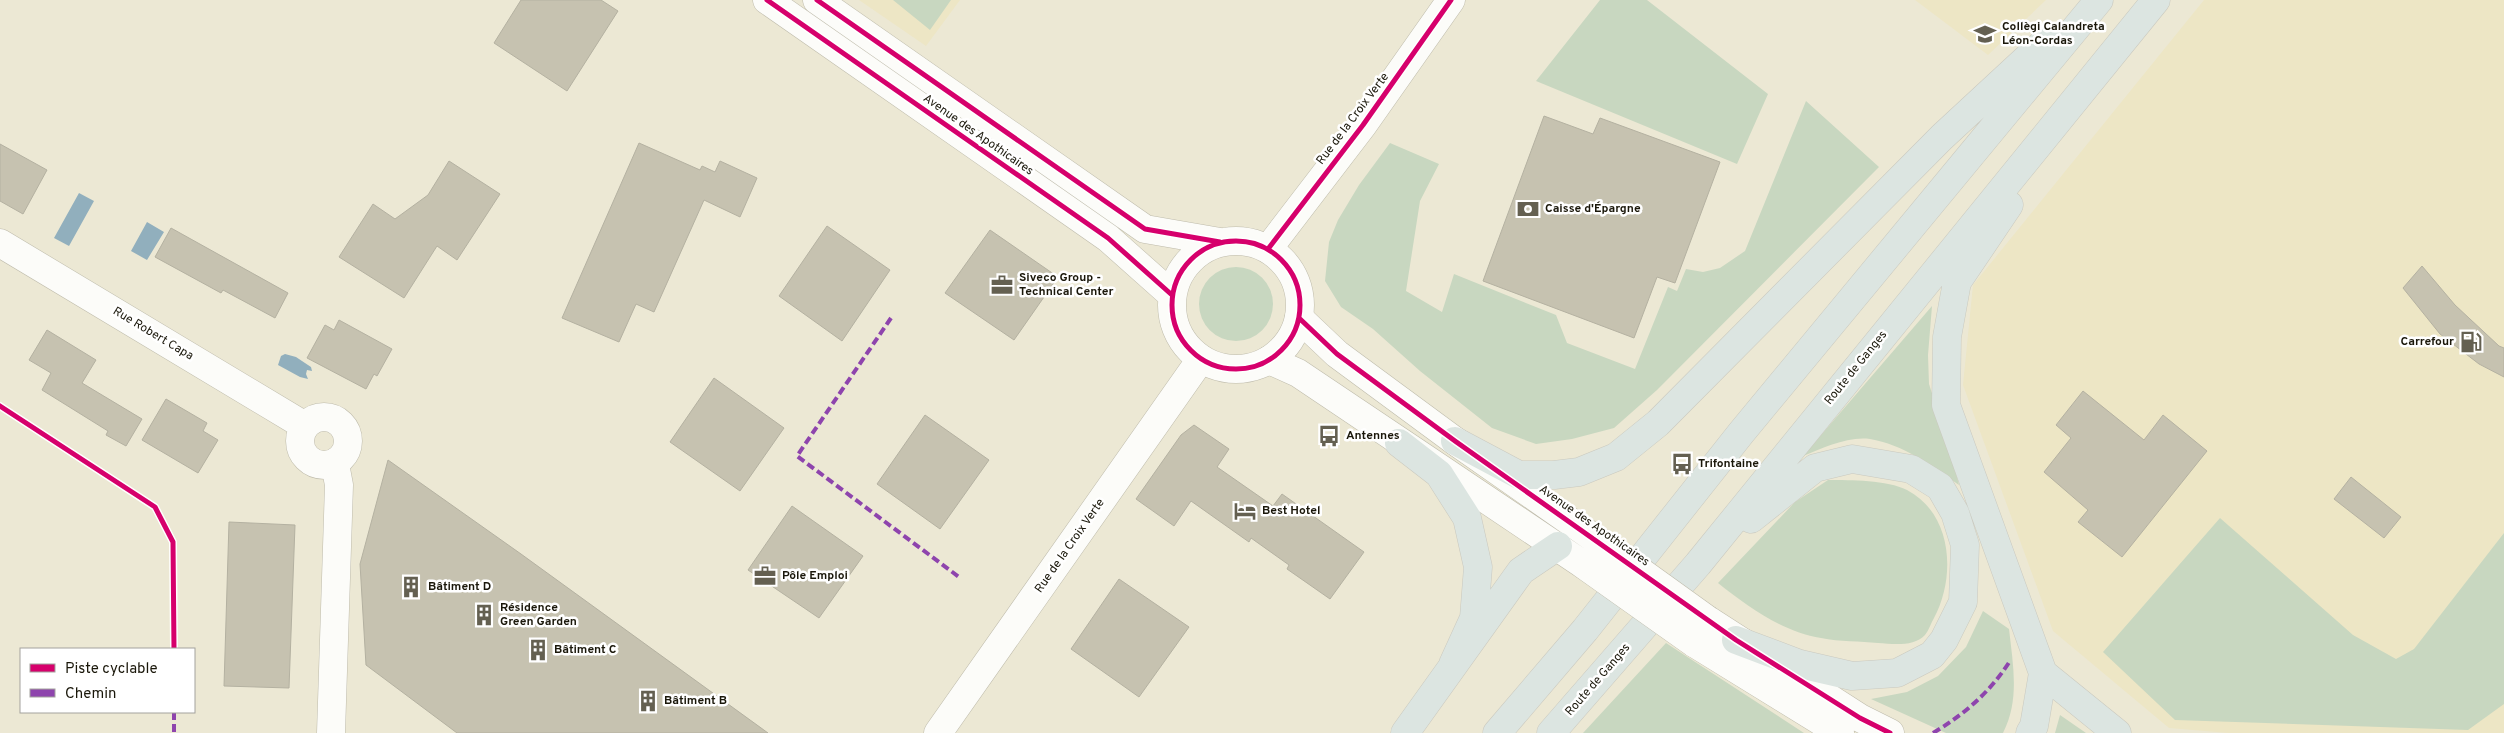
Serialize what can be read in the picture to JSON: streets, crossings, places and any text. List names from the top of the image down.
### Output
{
  "streets": {
    "main road": ["Route de Ganges"],
    "street": ["Rue de la Croix Verte", "Avenue des Apothicaires", "Rue Robert Capa"]
  },
  "crossings": [
    ["Rue de la Croix Verte", "Avenue des Apothicaires"]
  ],
  "places": {
    "school or university": ["Collègi Calandreta Léon-Cordas"],
    "bank": ["Caisse d'Épargne"],
    "office": ["Siveco Group - Technical Center", "Pôle Emploi"],
    "fuel station": ["Carrefour"],
    "bus stop": ["Antennes", "Trifontaine"],
    "hotel": ["Best Hotel"],
    "building": [
      "Bâtiment D",
      "Résidence Green Garden",
      "Bâtiment C",
      "Bâtiment B"
    ]
  },
  "legend": ["Piste cyclable", "Chemin"]
}
